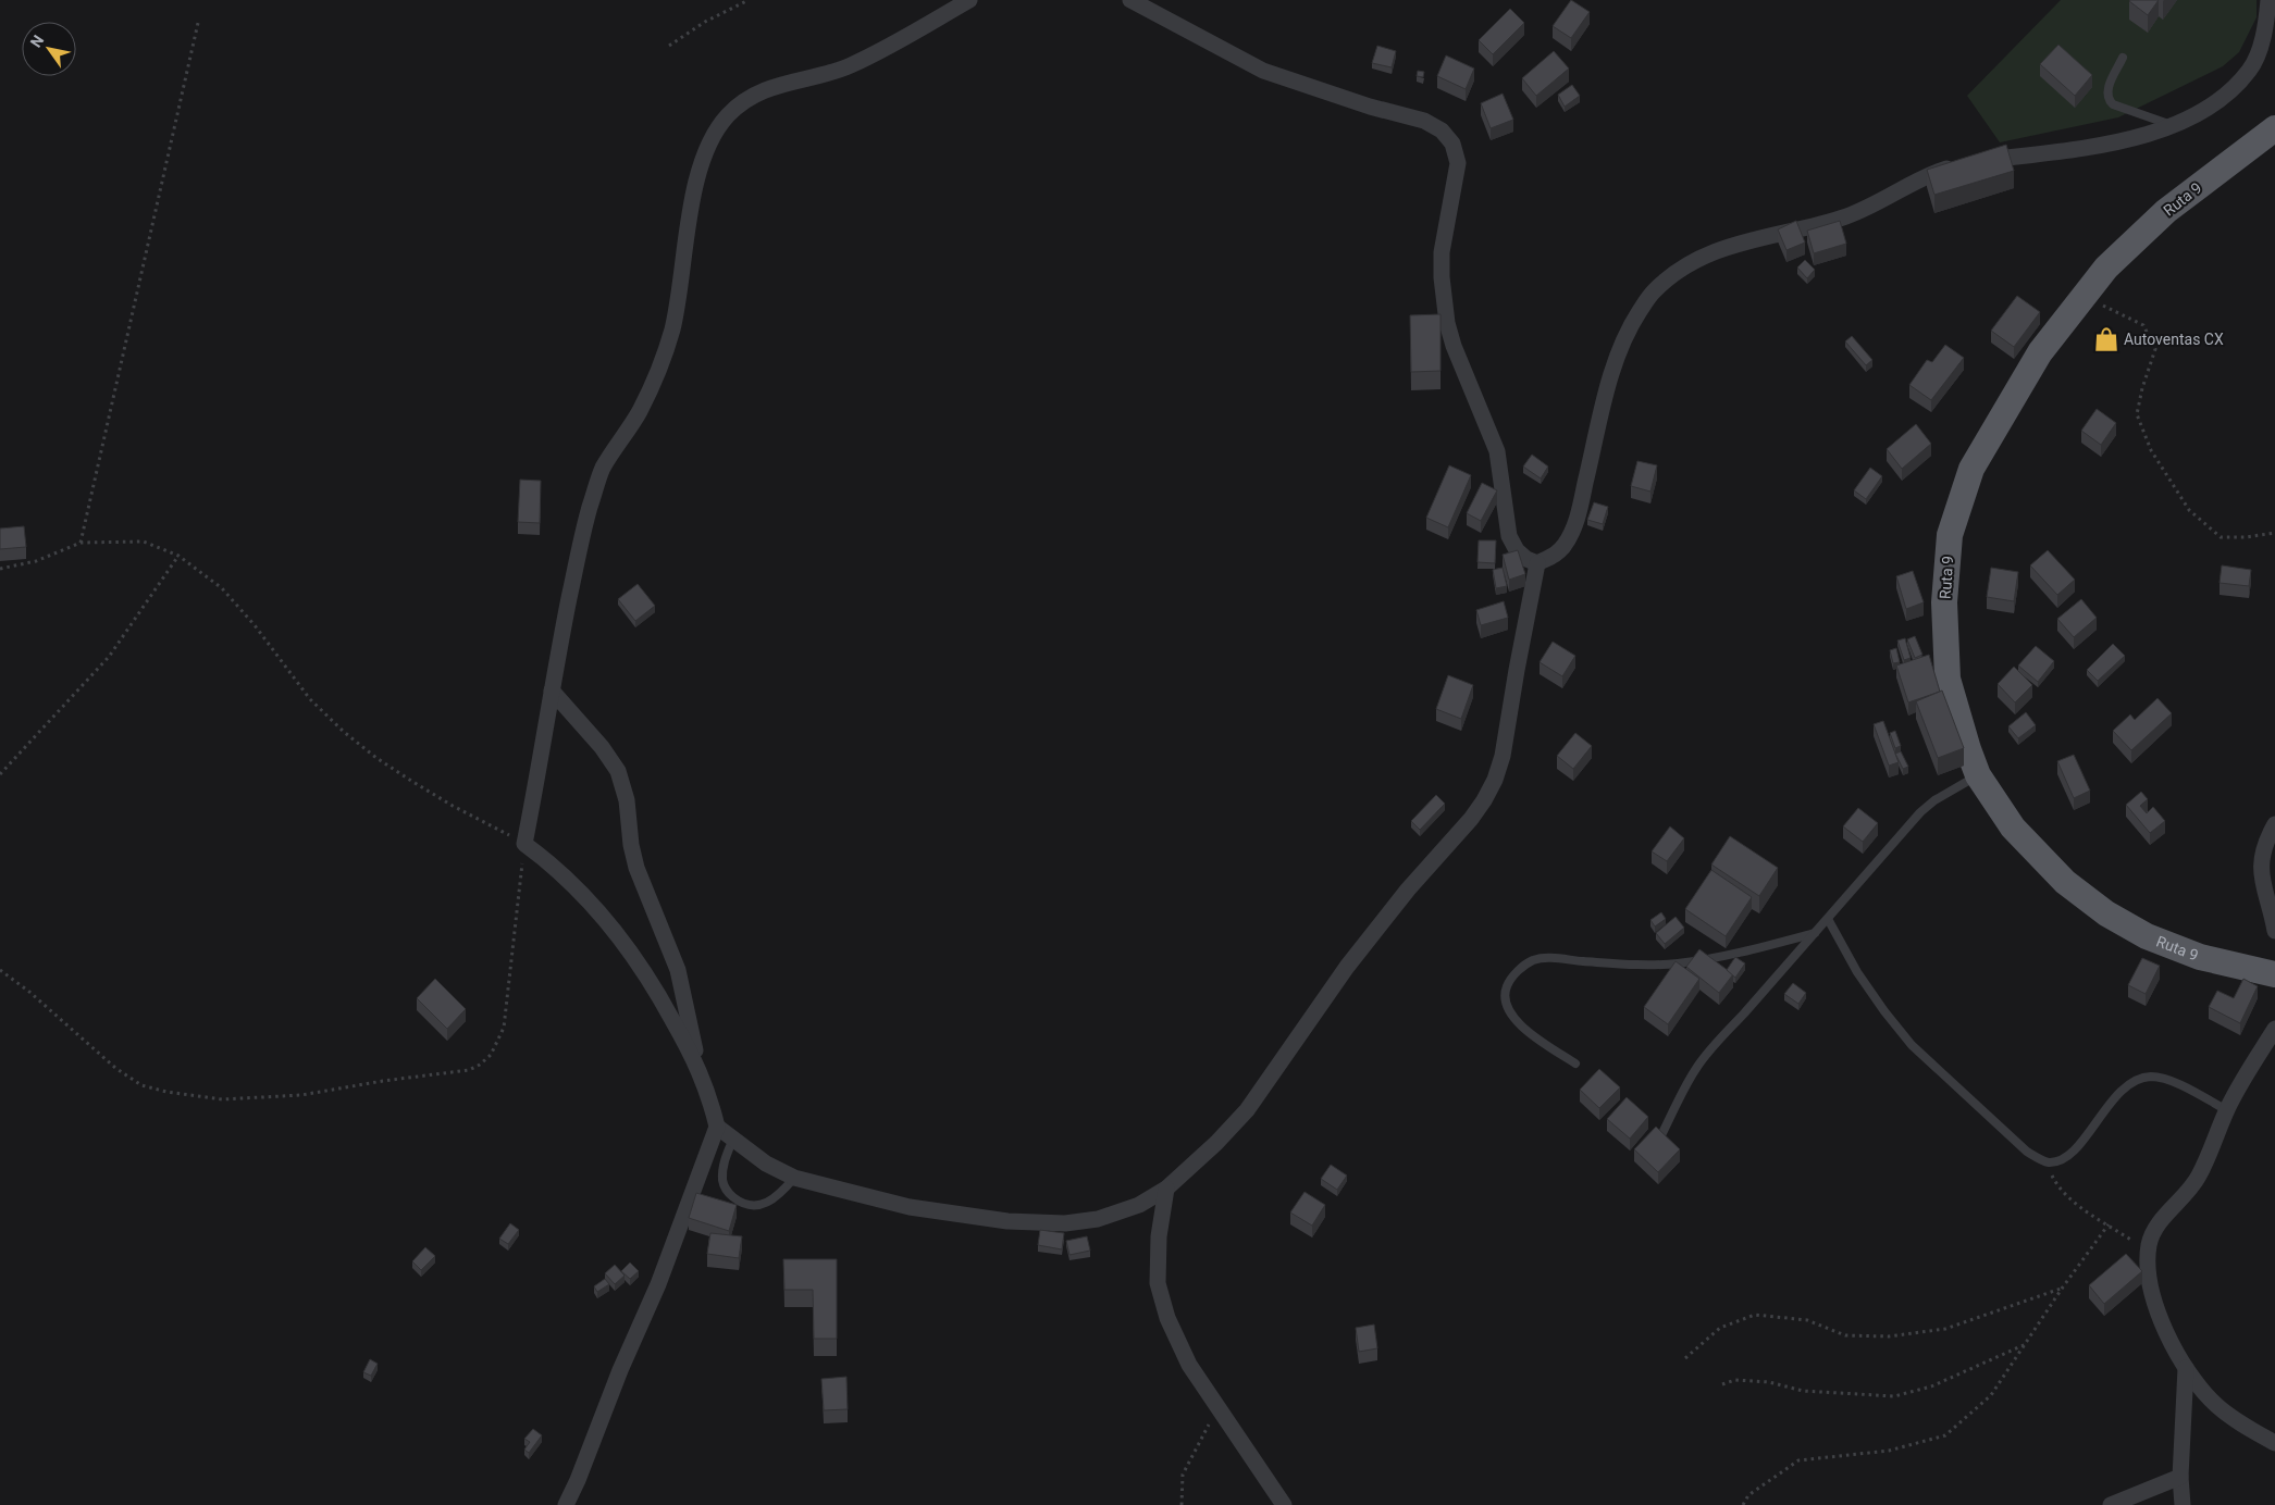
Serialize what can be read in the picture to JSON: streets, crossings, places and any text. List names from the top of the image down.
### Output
{
  "streets": {
    "main road": ["Ruta 9"]
  },
  "places": {
    "shop": ["Autoventas CX"]
  },
  "north": "top left"
}
